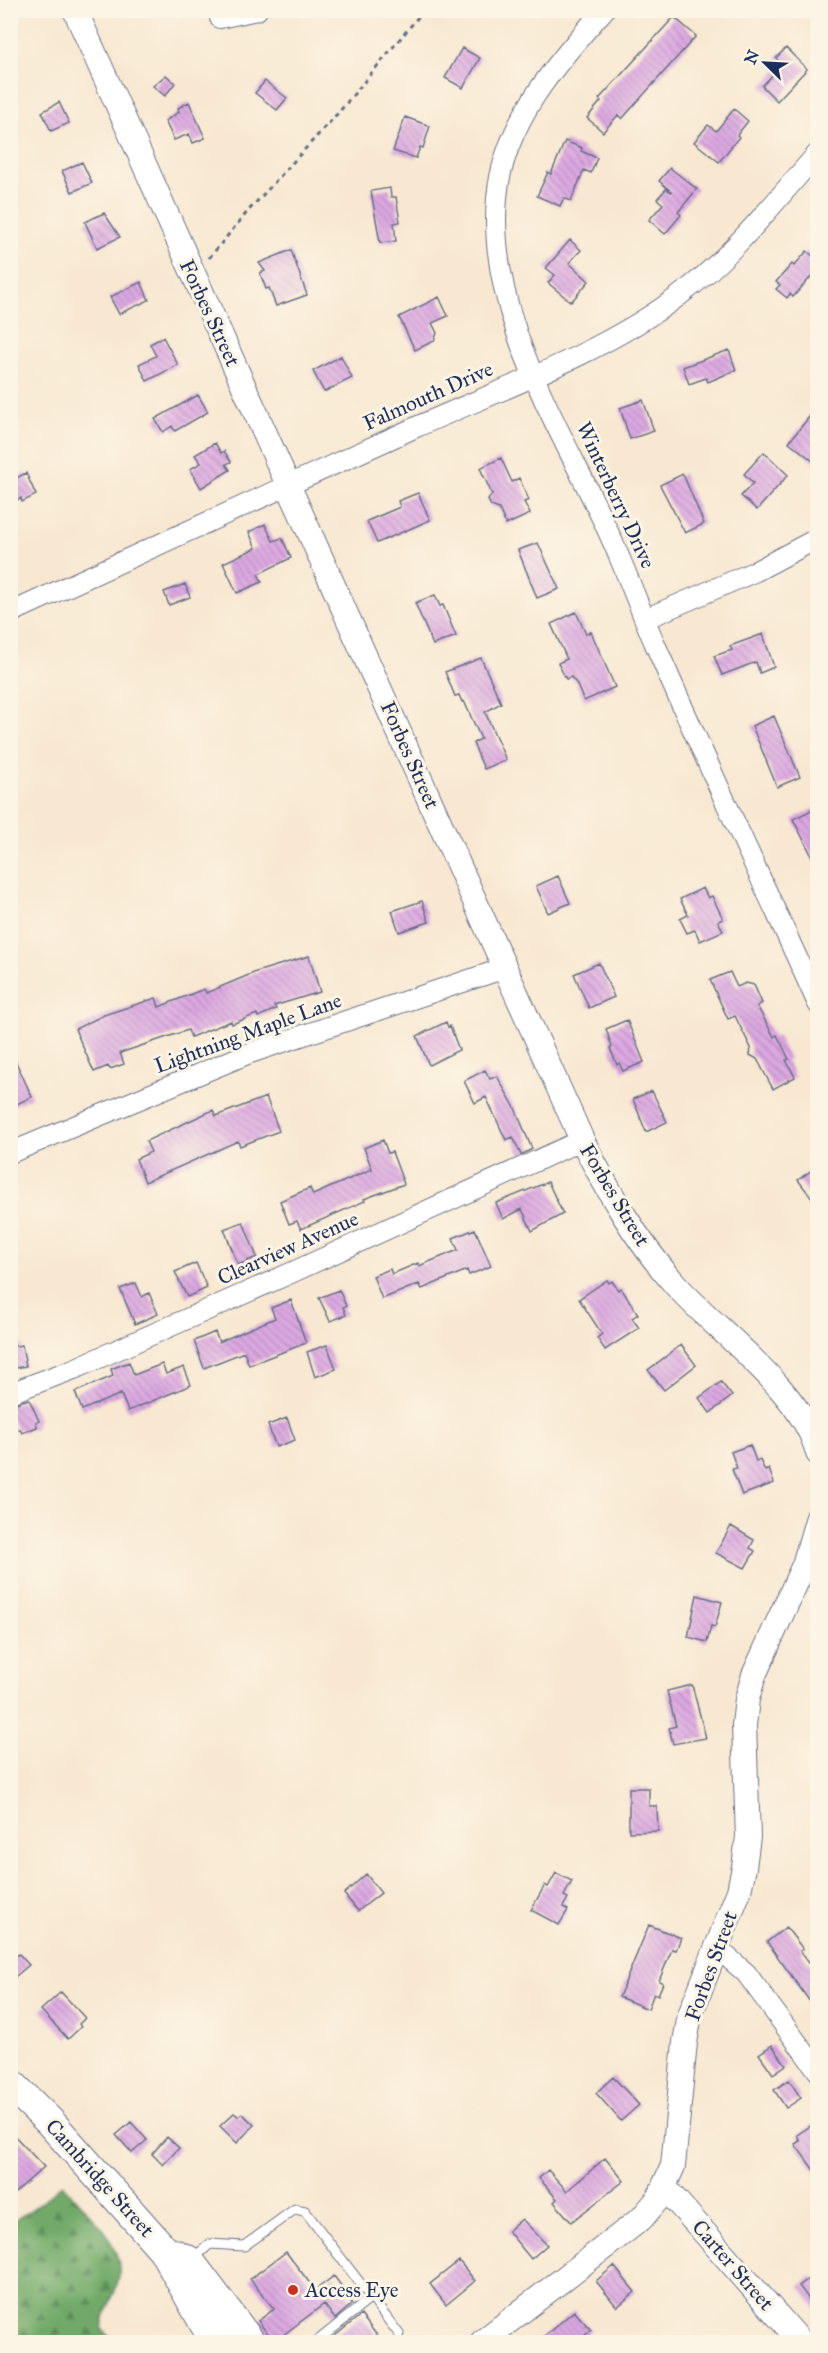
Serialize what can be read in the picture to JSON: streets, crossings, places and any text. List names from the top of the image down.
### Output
{
  "streets": {
    "main road": ["Cambridge Street"],
    "street": [
      "Forbes Street",
      "Falmouth Drive",
      "Winterberry Drive",
      "Lightning Maple Lane",
      "Clearview Avenue",
      "Carter Street"
    ]
  },
  "crossings": [
    ["Forbes Street", "Falmouth Drive"],
    ["Forbes Street", "Lightning Maple Lane"],
    ["Forbes Street", "Clearview Avenue"],
    ["Forbes Street", "Carter Street"],
    ["Falmouth Drive", "Winterberry Drive"]
  ],
  "places": ["Access Eye"],
  "north": "top left"
}
